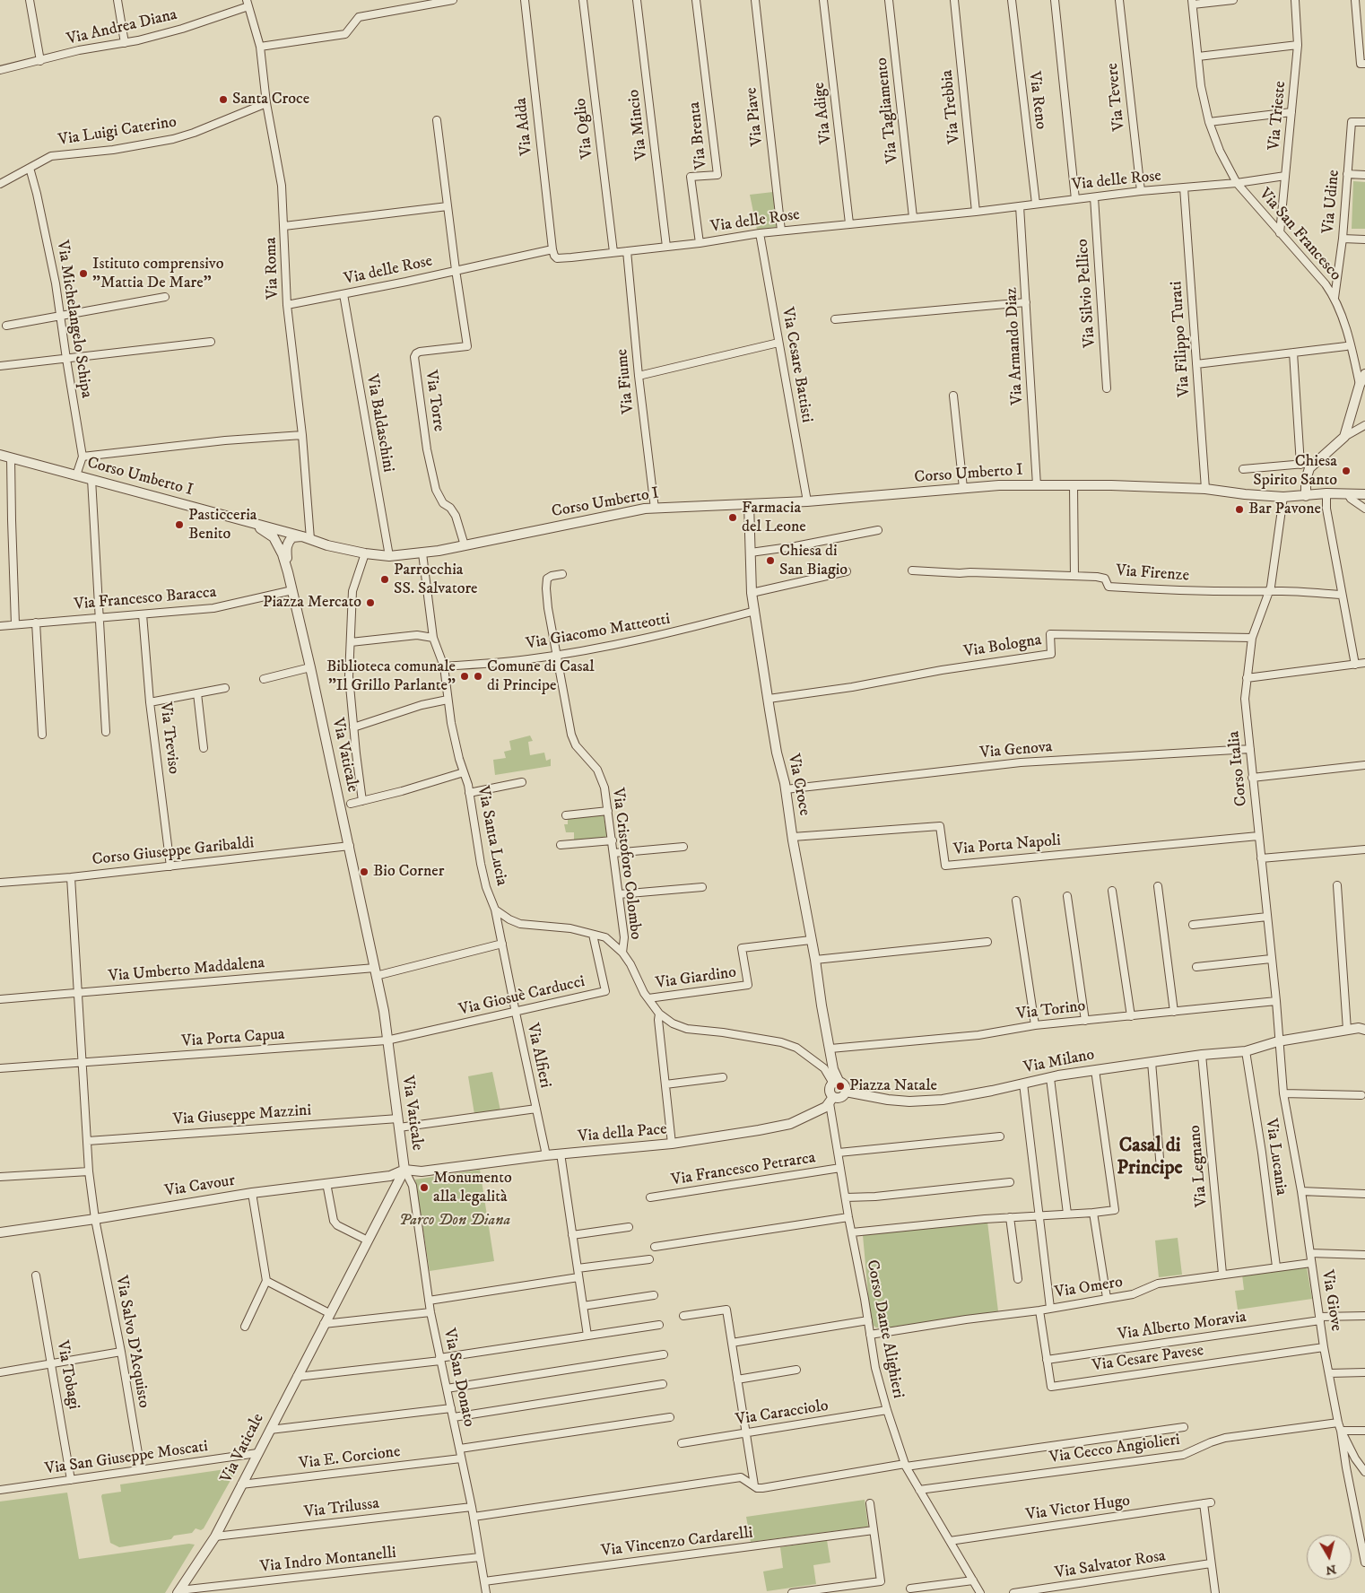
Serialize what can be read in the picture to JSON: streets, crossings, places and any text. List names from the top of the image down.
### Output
{
  "streets": {
    "street": [
      "Via Andrea Diana",
      "Via Tevere",
      "Via Reno",
      "Via Trebbia",
      "Via Tagliamento",
      "Via Adige",
      "Via Trieste",
      "Via Piave",
      "Via Mincio",
      "Via Adda",
      "Via Oglio",
      "Via Luigi Caterino",
      "Via Brenta",
      "Via delle Rose",
      "Via Udine",
      "Via San Francesco",
      "Via Roma",
      "Via Silvio Pellico",
      "Via Michelangelo Schipa",
      "Via Filippo Turati",
      "Via Armando Diaz",
      "Via Cesare Battisti",
      "Via Fiume",
      "Via Torre",
      "Via Baldaschini",
      "Corso Umberto I",
      "Via Firenze",
      "Via Francesco Baracca",
      "Via Giacomo Matteotti",
      "Via Bologna",
      "Via Treviso",
      "Via Genova",
      "Via Vaticale",
      "Corso Italia",
      "Via Croce",
      "Via Santa Lucia",
      "Via Porta Napoli",
      "Corso Giuseppe Garibaldi",
      "Via Cristoforo Colombo",
      "Via Umberto Maddalena",
      "Via Giardino",
      "Via Giosuè Carducci",
      "Via Torino",
      "Via Porta Capua",
      "Via Alfieri",
      "Via Milano",
      "Via Giuseppe Mazzini",
      "Via della Pace",
      "Via Lucania",
      "Via Legnano",
      "Via Francesco Petrarca",
      "Via Cavour",
      "Via Omero",
      "Via Giove",
      "Via Alberto Moravia",
      "Corso Dante Alighieri",
      "Via Salvo D'Acquisto",
      "Via Cesare Pavese",
      "Via Tobagi",
      "Via San Donato",
      "Via Caracciolo",
      "Via Cecco Angiolieri",
      "Via San Giuseppe Moscati",
      "Via E. Corcione",
      "Via Trilussa",
      "Via Victor Hugo",
      "Via Vincenzo Cardarelli",
      "Via Indro Montanelli",
      "Via Salvator Rosa"
    ]
  },
  "crossings": [
    ["Via Andrea Diana", "Via Roma"],
    ["Via Tevere", "Via delle Rose"],
    ["Via Reno", "Via delle Rose"],
    ["Via Trebbia", "Via delle Rose"],
    ["Via Tagliamento", "Via delle Rose"],
    ["Via Adige", "Via delle Rose"],
    ["Via Trieste", "Via delle Rose"],
    ["Via Trieste", "Via San Francesco"],
    ["Via Piave", "Via delle Rose"],
    ["Via Mincio", "Via delle Rose"],
    ["Via Adda", "Via delle Rose"],
    ["Via Oglio", "Via delle Rose"],
    ["Via Luigi Caterino", "Via Roma"],
    ["Via Luigi Caterino", "Via Michelangelo Schipa"],
    ["Via Brenta", "Via delle Rose"],
    ["Via delle Rose", "Via San Francesco"],
    ["Via delle Rose", "Via Roma"],
    ["Via delle Rose", "Via Silvio Pellico"],
    ["Via delle Rose", "Via Filippo Turati"],
    ["Via delle Rose", "Via Armando Diaz"],
    ["Via delle Rose", "Via Cesare Battisti"],
    ["Via delle Rose", "Via Fiume"],
    ["Via delle Rose", "Via Torre"],
    ["Via delle Rose", "Via Baldaschini"],
    ["Via Udine", "Via San Francesco"],
    ["Via Roma", "Corso Umberto I"],
    ["Via Roma", "Via Vaticale"],
    ["Via Michelangelo Schipa", "Corso Umberto I"],
    ["Via Filippo Turati", "Corso Umberto I"],
    ["Via Armando Diaz", "Corso Umberto I"],
    ["Via Cesare Battisti", "Corso Umberto I"],
    ["Via Fiume", "Corso Umberto I"],
    ["Via Torre", "Corso Umberto I"],
    ["Via Baldaschini", "Corso Umberto I"],
    ["Corso Umberto I", "Via Vaticale"],
    ["Corso Umberto I", "Corso Italia"],
    ["Corso Umberto I", "Via Croce"],
    ["Corso Umberto I", "Via Santa Lucia"],
    ["Via Firenze", "Corso Italia"],
    ["Via Francesco Baracca", "Via Treviso"],
    ["Via Francesco Baracca", "Via Vaticale"],
    ["Via Giacomo Matteotti", "Via Croce"],
    ["Via Giacomo Matteotti", "Via Santa Lucia"],
    ["Via Giacomo Matteotti", "Via Cristoforo Colombo"],
    ["Via Bologna", "Corso Italia"],
    ["Via Bologna", "Via Croce"],
    ["Via Treviso", "Corso Giuseppe Garibaldi"],
    ["Via Genova", "Corso Italia"],
    ["Via Genova", "Via Croce"],
    ["Via Vaticale", "Corso Giuseppe Garibaldi"],
    ["Via Vaticale", "Via Umberto Maddalena"],
    ["Via Vaticale", "Via Giosuè Carducci"],
    ["Via Vaticale", "Via Porta Capua"],
    ["Via Vaticale", "Via Giuseppe Mazzini"],
    ["Via Vaticale", "Via della Pace"],
    ["Via Vaticale", "Via Cavour"],
    ["Via Vaticale", "Via San Donato"],
    ["Via Vaticale", "Via San Giuseppe Moscati"],
    ["Via Vaticale", "Via E. Corcione"],
    ["Via Vaticale", "Via Trilussa"],
    ["Via Vaticale", "Via Indro Montanelli"],
    ["Corso Italia", "Via Porta Napoli"],
    ["Corso Italia", "Via Torino"],
    ["Corso Italia", "Via Milano"],
    ["Corso Italia", "Via Giove"],
    ["Via Croce", "Via Santa Lucia"],
    ["Via Croce", "Via Porta Napoli"],
    ["Via Croce", "Via Giardino"],
    ["Via Croce", "Via Torino"],
    ["Via Croce", "Via Milano"],
    ["Via Croce", "Via della Pace"],
    ["Via Croce", "Corso Dante Alighieri"],
    ["Via Santa Lucia", "Via Cristoforo Colombo"],
    ["Via Santa Lucia", "Via Giardino"],
    ["Via Santa Lucia", "Via Giosuè Carducci"],
    ["Via Santa Lucia", "Via Alfieri"],
    ["Via Santa Lucia", "Via Milano"],
    ["Via Santa Lucia", "Via della Pace"],
    ["Via Santa Lucia", "Corso Dante Alighieri"],
    ["Corso Giuseppe Garibaldi", "Via Salvo D'Acquisto"],
    ["Via Umberto Maddalena", "Via Alfieri"],
    ["Via Umberto Maddalena", "Via Salvo D'Acquisto"],
    ["Via Giosuè Carducci", "Via Porta Capua"],
    ["Via Giosuè Carducci", "Via Alfieri"],
    ["Via Porta Capua", "Via Salvo D'Acquisto"],
    ["Via Alfieri", "Via Giuseppe Mazzini"],
    ["Via Alfieri", "Via della Pace"],
    ["Via Milano", "Via della Pace"],
    ["Via Milano", "Via Lucania"],
    ["Via Milano", "Via Legnano"],
    ["Via Milano", "Via Giove"],
    ["Via Milano", "Corso Dante Alighieri"],
    ["Via Giuseppe Mazzini", "Via Salvo D'Acquisto"],
    ["Via della Pace", "Via Cavour"],
    ["Via della Pace", "Corso Dante Alighieri"],
    ["Via della Pace", "Via San Donato"],
    ["Via Lucania", "Via Omero"],
    ["Via Legnano", "Via Omero"],
    ["Via Francesco Petrarca", "Corso Dante Alighieri"],
    ["Via Cavour", "Via Salvo D'Acquisto"],
    ["Via Cavour", "Via San Donato"],
    ["Via Omero", "Via Giove"],
    ["Via Omero", "Corso Dante Alighieri"],
    ["Via Omero", "Via Cesare Pavese"],
    ["Via Giove", "Via Alberto Moravia"],
    ["Via Giove", "Via Cesare Pavese"],
    ["Via Giove", "Via Cecco Angiolieri"],
    ["Via Alberto Moravia", "Via Cesare Pavese"],
    ["Corso Dante Alighieri", "Via Caracciolo"],
    ["Corso Dante Alighieri", "Via Cecco Angiolieri"],
    ["Corso Dante Alighieri", "Via Victor Hugo"],
    ["Via Salvo D'Acquisto", "Via San Giuseppe Moscati"],
    ["Via Tobagi", "Via San Giuseppe Moscati"],
    ["Via San Donato", "Via E. Corcione"],
    ["Via San Donato", "Via Trilussa"],
    ["Via San Donato", "Via Vincenzo Cardarelli"],
    ["Via San Donato", "Via Indro Montanelli"],
    ["Via Victor Hugo", "Via Salvator Rosa"]
  ],
  "districts": ["Casal di Principe"],
  "parks": ["Parco Don Diana"],
  "places": [
    "Santa Croce",
    "Istituto comprensivo \"Mattia De Mare\"",
    "Chiesa Spirito Santo",
    "Bar Pavone",
    "Farmacia del Leone",
    "Pasticceria Benito",
    "Chiesa di San Biagio",
    "Parrocchia SS. Salvatore",
    "Piazza Mercato",
    "Biblioteca comunale \"Il Grillo Parlante\"",
    "Comune di Casal di Principe",
    "Bio Corner",
    "Piazza Natale",
    "Monumento alla legalità"
  ],
  "north": "bottom"
}
